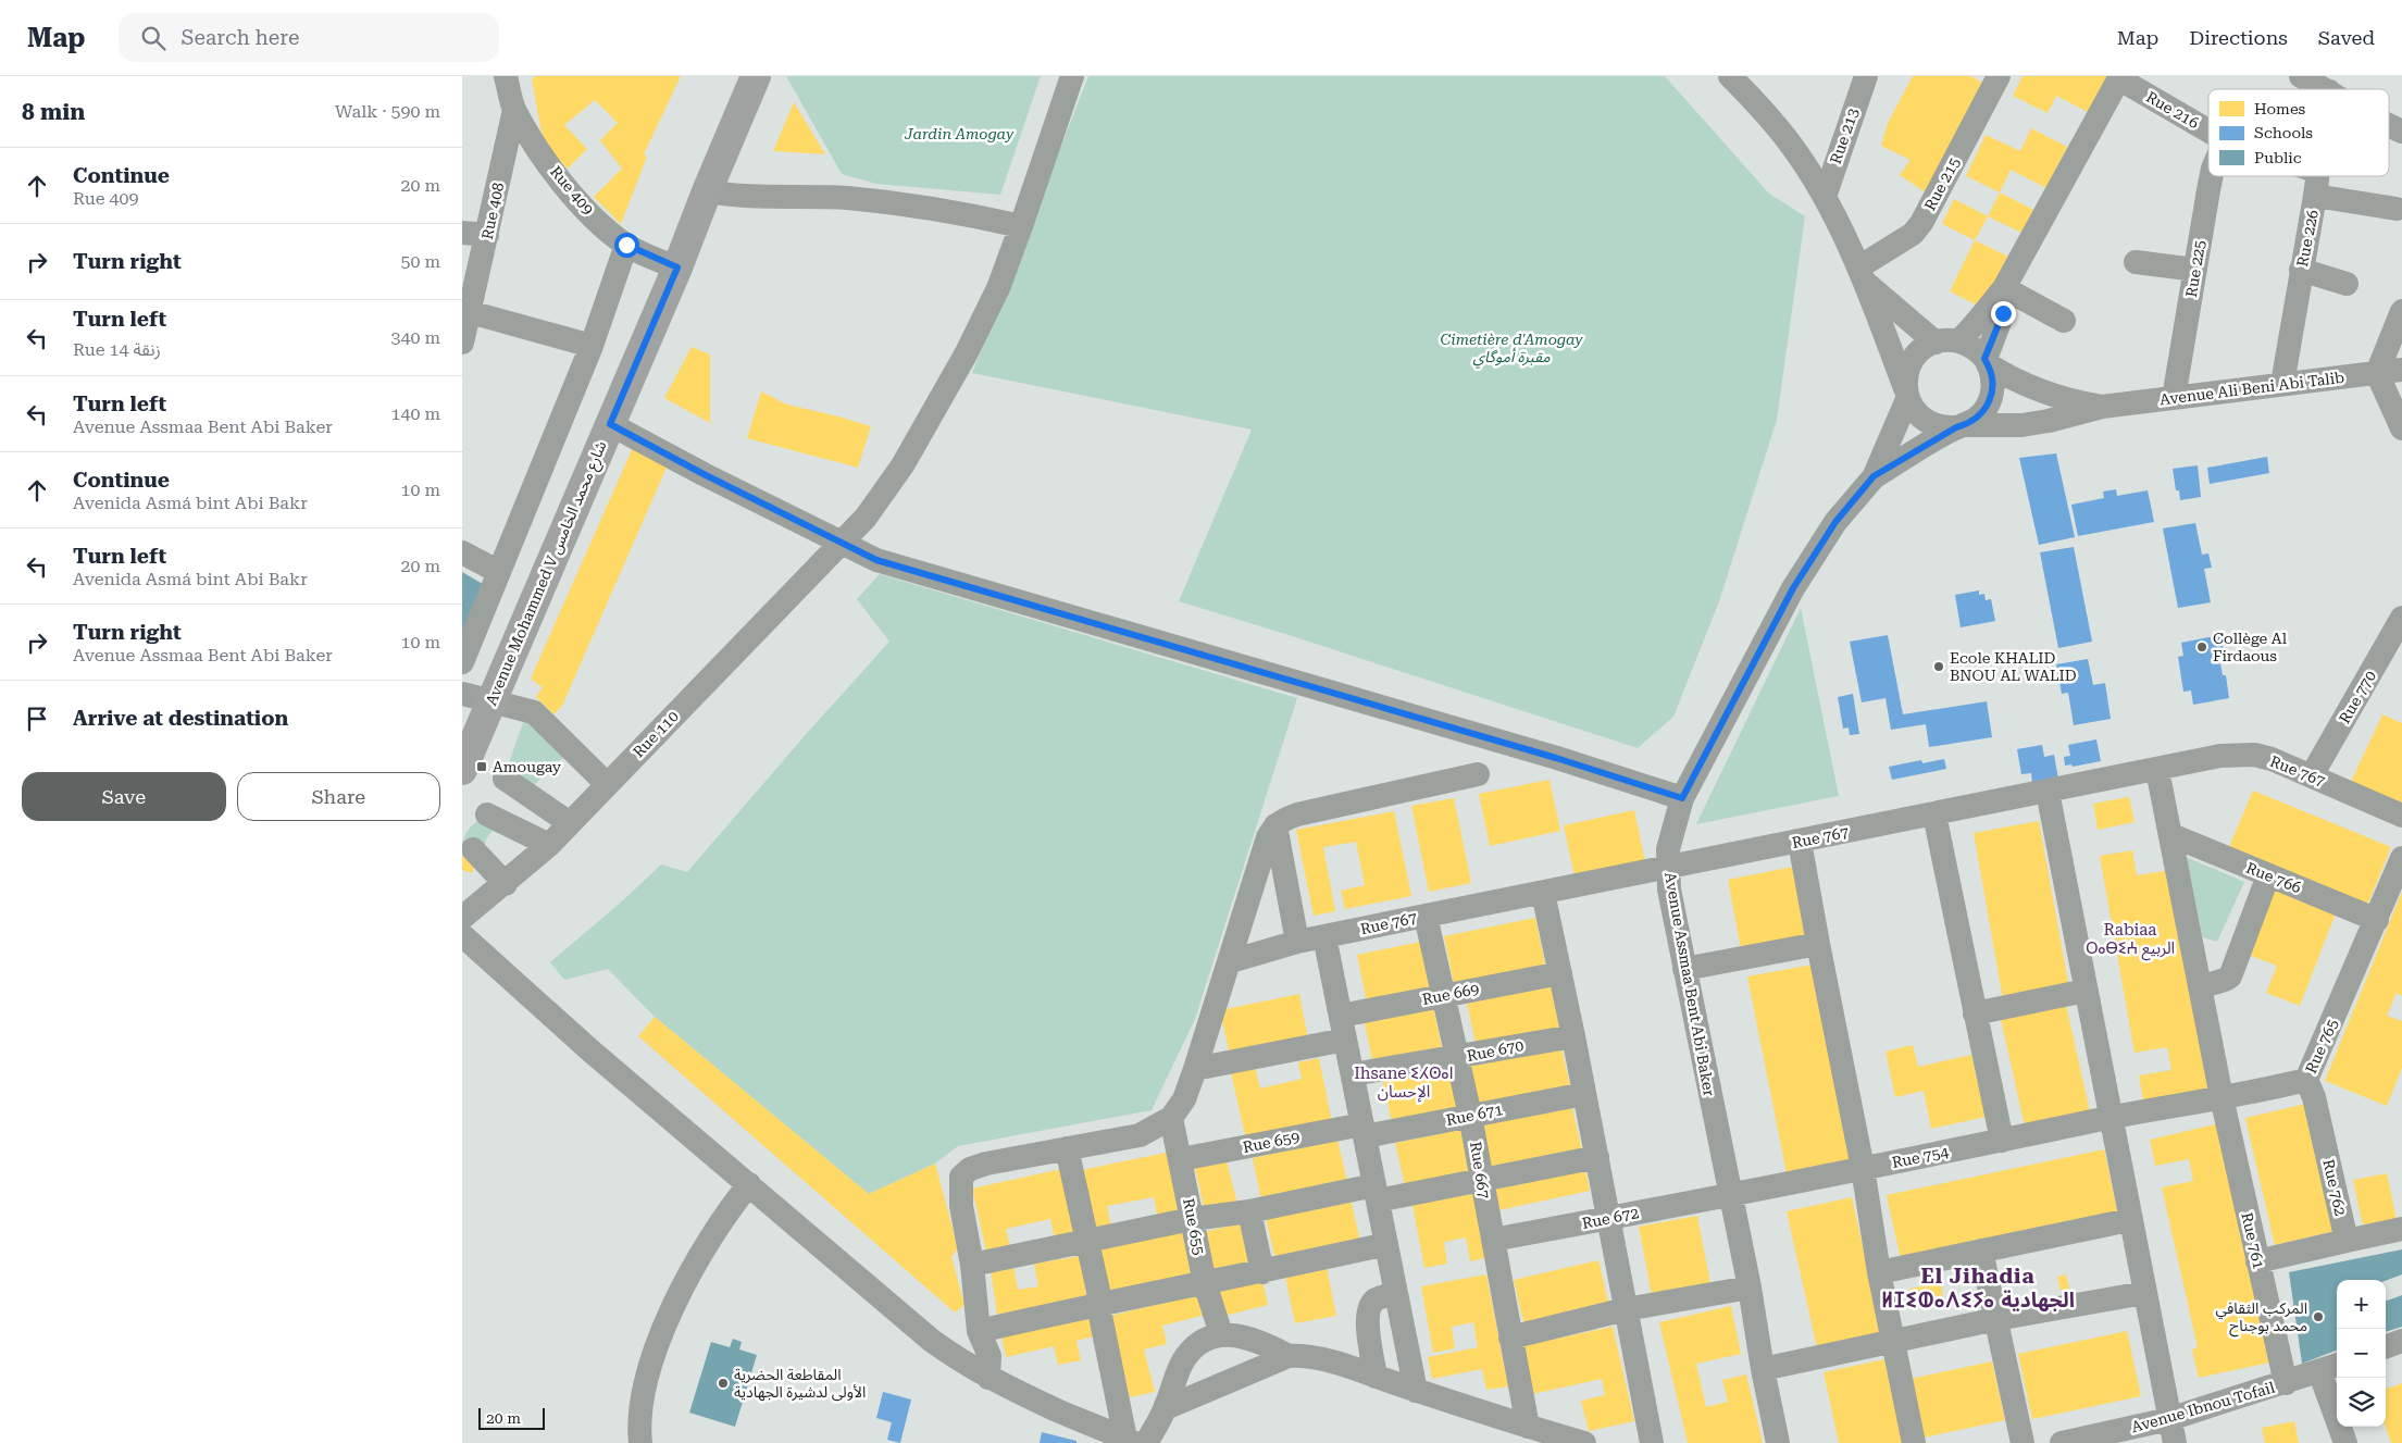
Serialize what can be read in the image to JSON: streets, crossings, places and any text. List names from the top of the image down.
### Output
{
  "streets": {
    "main road": ["Avenue Mohammed V شارع محمد الخامس"],
    "street": [
      "Rue 216",
      "Rue 213",
      "Rue 215",
      "Rue 409",
      "Rue 408",
      "Rue 226",
      "Rue 225",
      "Avenue Ali Beni Abi Talib",
      "Rue 770",
      "Rue 110",
      "Rue 767",
      "Rue 766",
      "Avenue Assmaa Bent Abi Baker",
      "Rue 669",
      "Rue 765",
      "Rue 670",
      "Rue 671",
      "Rue 659",
      "Rue 754",
      "Rue 667",
      "Rue 762",
      "Rue 672",
      "Rue 655",
      "Rue 761",
      "Avenue Ibnou Tofail"
    ]
  },
  "crossings": [
    ["Rue 216", "Rue 226"],
    ["Rue 409", "Rue 408"],
    ["Rue 409", "Avenue Mohammed V شارع محمد الخامس"],
    ["Rue 226", "Avenue Ali Beni Abi Talib"],
    ["Rue 225", "Avenue Ali Beni Abi Talib"],
    ["Avenue Ali Beni Abi Talib", "Avenue Assmaa Bent Abi Baker"],
    ["Rue 770", "Rue 767"],
    ["Rue 767", "Avenue Assmaa Bent Abi Baker"],
    ["Rue 767", "Rue 667"],
    ["Rue 767", "Rue 761"],
    ["Rue 766", "Rue 765"],
    ["Rue 766", "Rue 761"],
    ["Avenue Assmaa Bent Abi Baker", "Rue 754"],
    ["Avenue Assmaa Bent Abi Baker", "Rue 672"],
    ["Rue 669", "Rue 667"],
    ["Rue 765", "Rue 754"],
    ["Rue 765", "Rue 762"],
    ["Rue 765", "Rue 761"],
    ["Rue 670", "Rue 667"],
    ["Rue 671", "Rue 659"],
    ["Rue 671", "Rue 667"],
    ["Rue 659", "Rue 655"],
    ["Rue 754", "Rue 672"],
    ["Rue 667", "Rue 672"],
    ["Rue 761", "Avenue Ibnou Tofail"]
  ],
  "districts": ["Rabiaa ⵔⴰⴱⵉⵄ الربيع", "Ihsane ⵉⵃⵙⴰⵏ الإحسان", "El Jihadia ⵍⵊⵉⵀⴰⴷⵉⵢⴰ الجهادية"],
  "parks": ["Jardin Amogay", "Cimetière d'Amogay مقبرة أموگاي"],
  "places": {
    "other": [
      "Collège Al Firdaous",
      "Ecole KHALID BNOU AL WALID",
      "المركب الثقافي محمد بوجناح",
      "المقاطعة الحضرية الأولى لدشيرة الجهادية"
    ],
    "transit": ["Amougay"]
  },
  "legend": ["Homes", "Schools", "Public"],
  "scale_bar": "20 m",
  "page": {
    "header": "Map",
    "search": "Search here",
    "nav": ["Map", "Directions", "Saved"],
    "heading": ["8 min", "Walk · 590 m"],
    "list": [
      ["Continue", "Rue 409", "20 m"],
      ["Turn right", "50 m"],
      ["Turn left", "Rue 14 زنقة", "340 m"],
      ["Turn left", "Avenue Assmaa Bent Abi Baker", "140 m"],
      ["Continue", "Avenida Asmá bint Abi Bakr", "10 m"],
      ["Turn left", "Avenida Asmá bint Abi Bakr", "20 m"],
      ["Turn right", "Avenue Assmaa Bent Abi Baker", "10 m"],
      "Arrive at destination"
    ],
    "buttons": ["Save", "Share"],
    "map_buttons": ["+", "−"],
    "scale": "20 m"
  }
}
